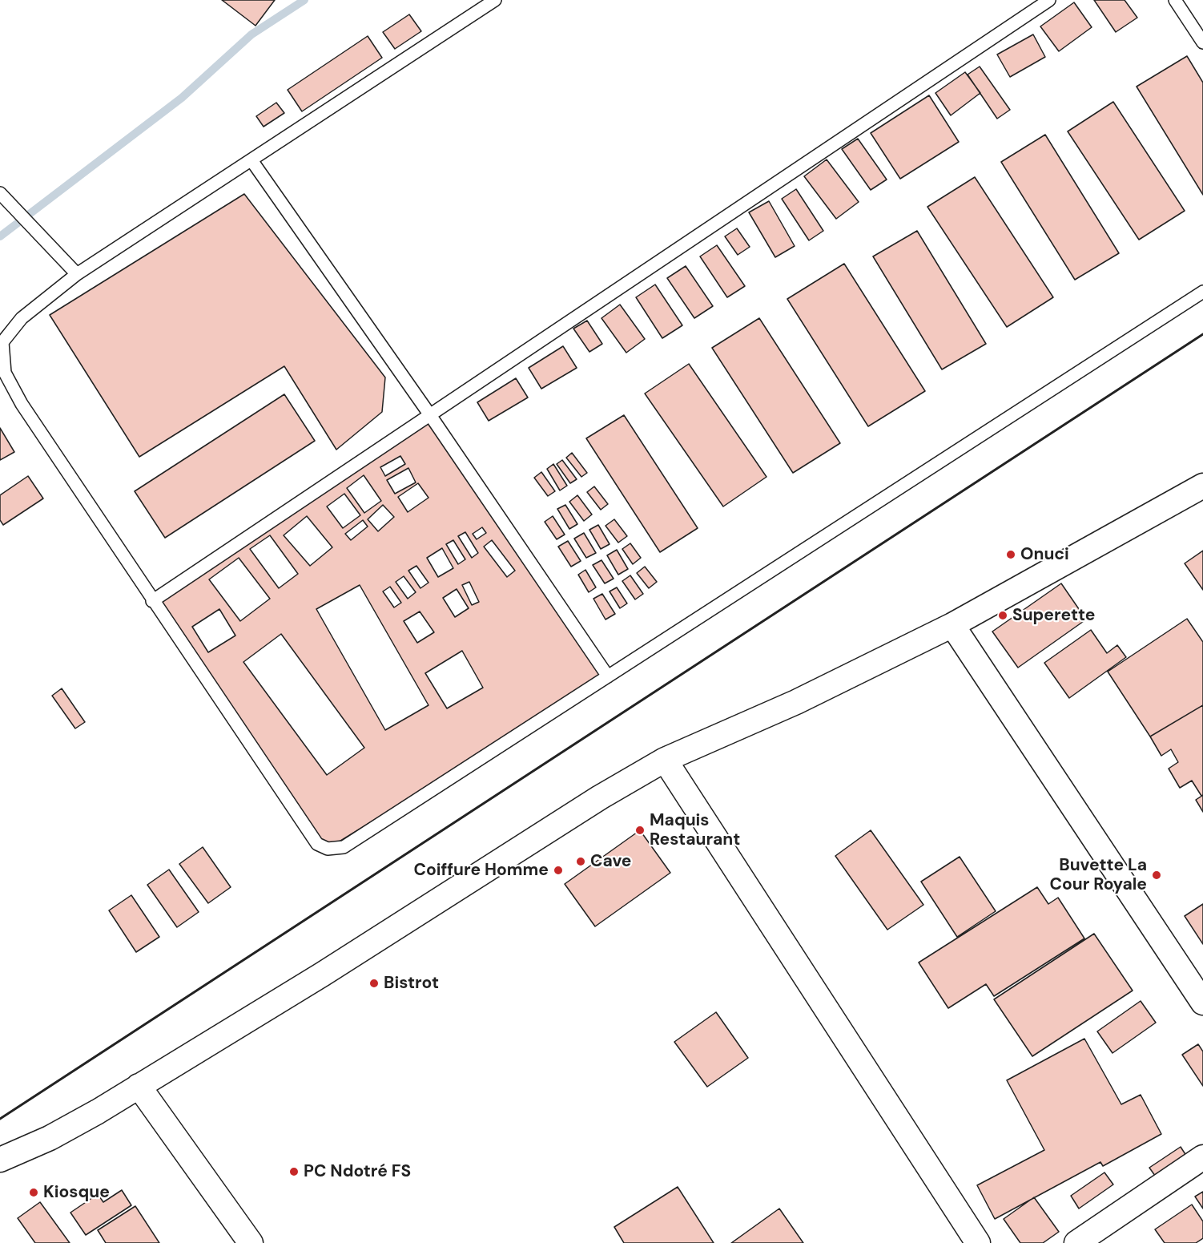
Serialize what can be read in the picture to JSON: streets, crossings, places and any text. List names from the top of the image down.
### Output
{
  "places": [
    "Onuci",
    "Superette",
    "Maquis Restaurant",
    "Cave",
    "Coiffure Homme",
    "Buvette La Cour Royale",
    "Bistrot",
    "PC Ndotré FS",
    "Kiosque"
  ]
}
